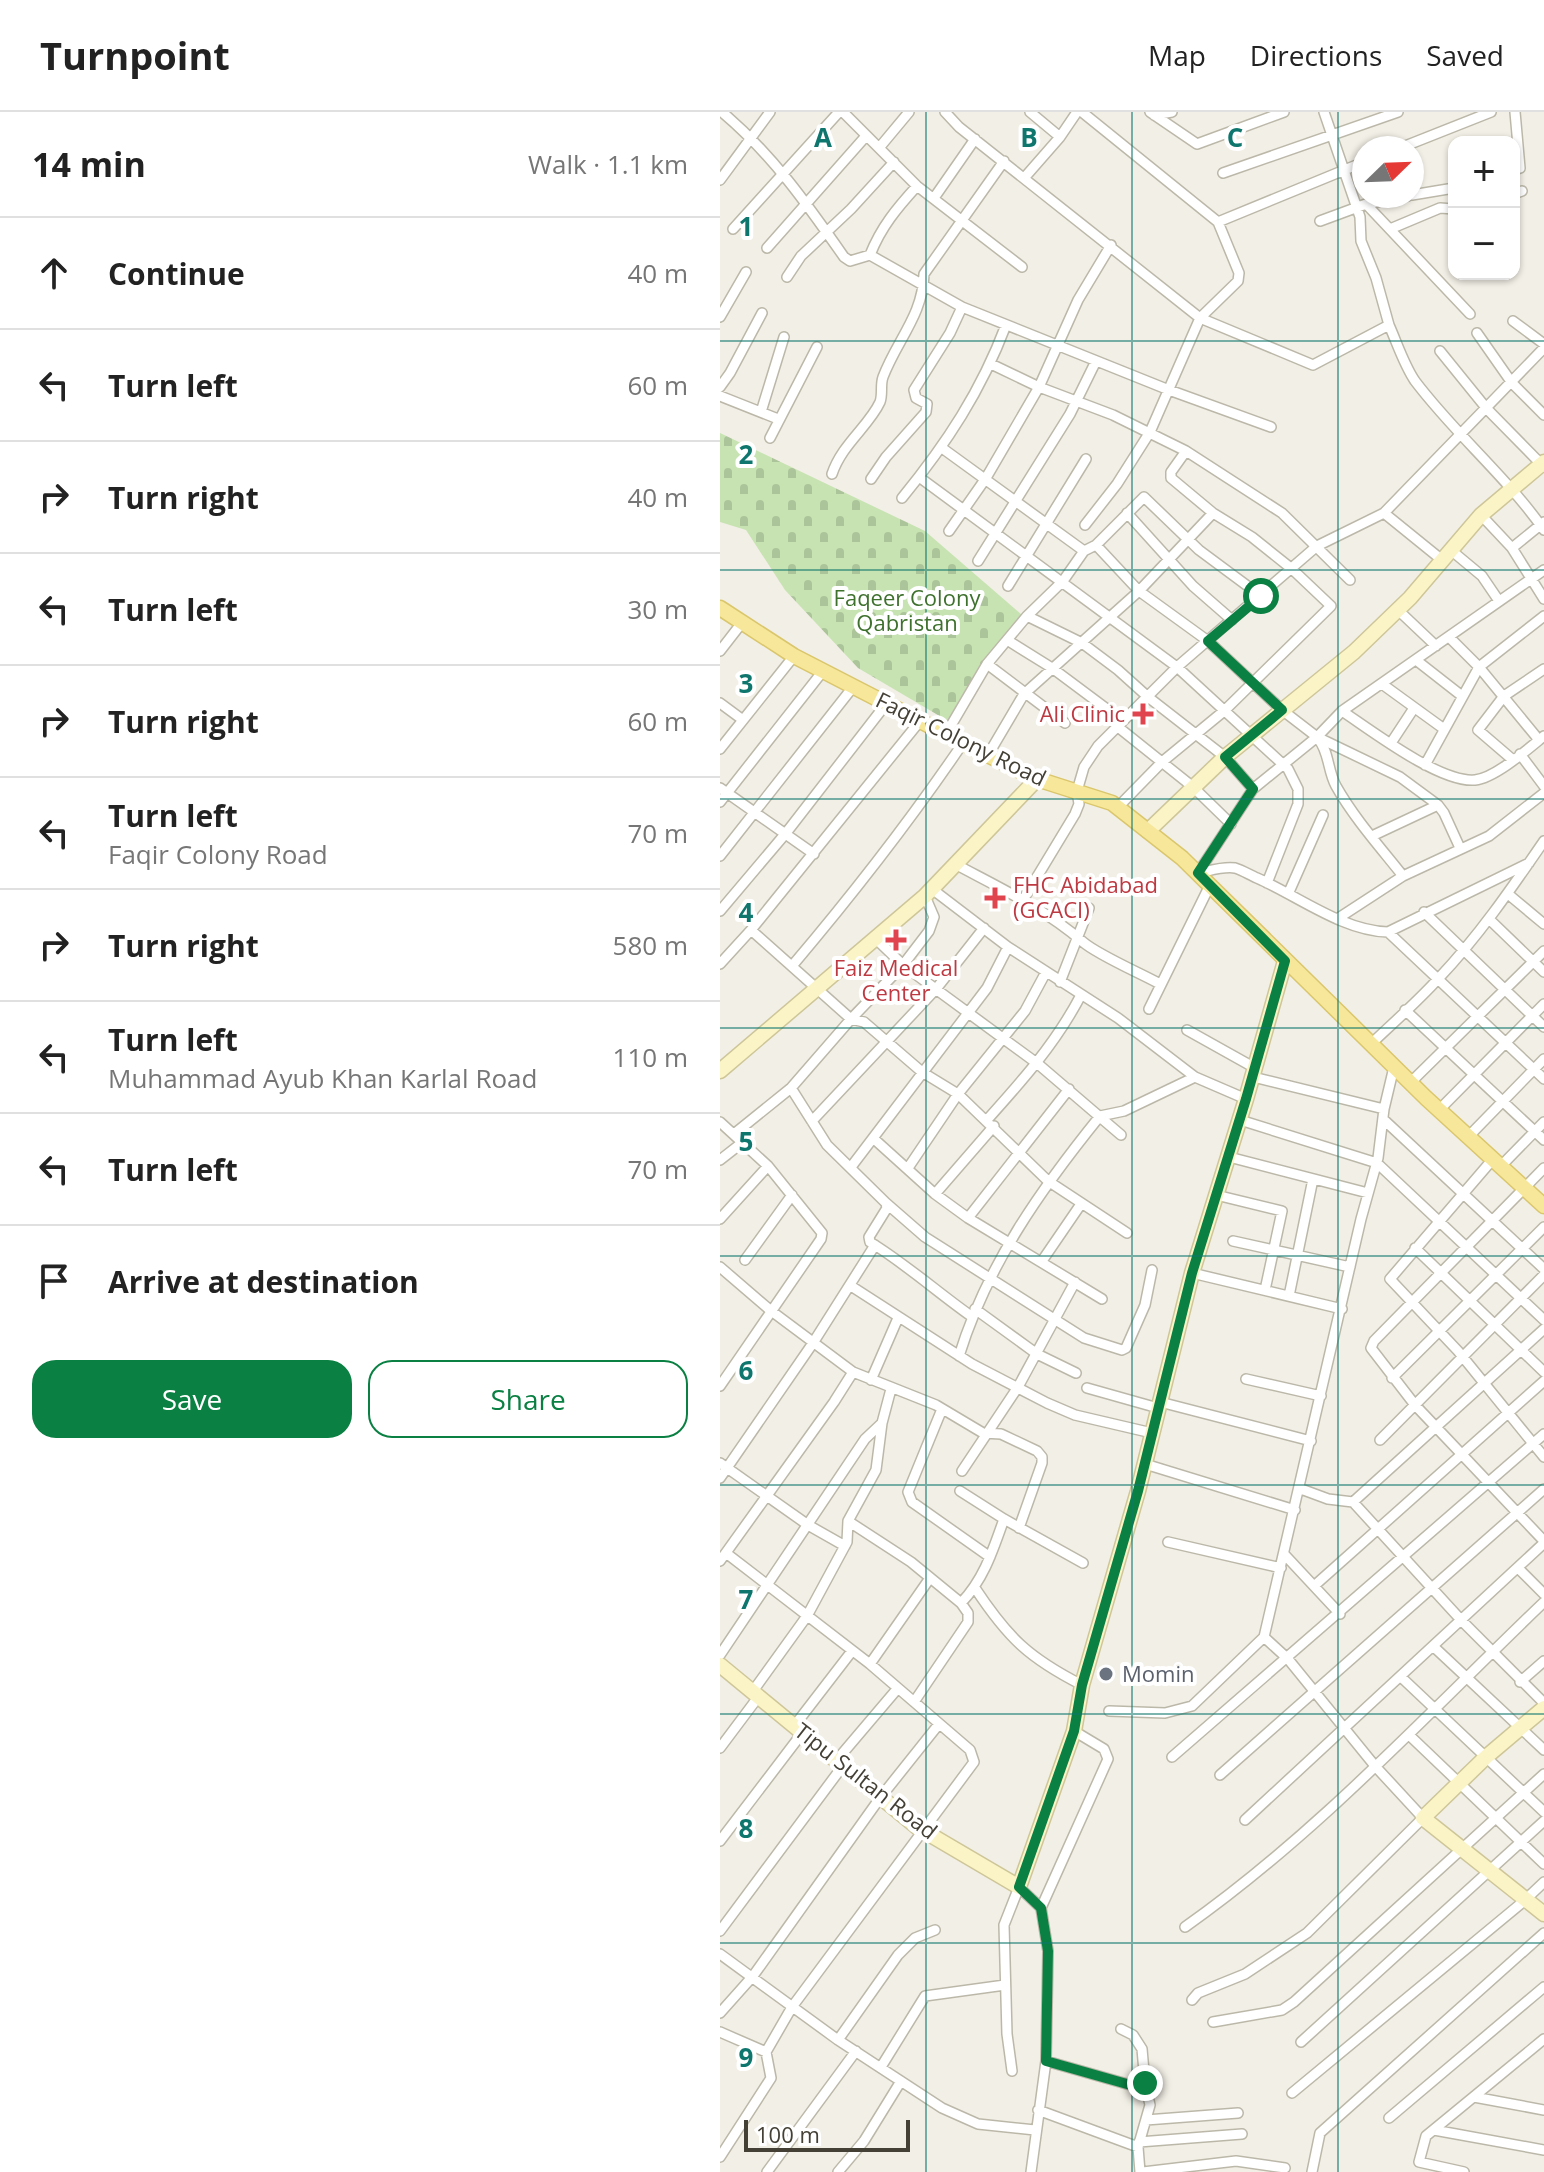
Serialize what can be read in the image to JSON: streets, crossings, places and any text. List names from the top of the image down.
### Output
{
  "streets": {
    "main road": ["Faqir Colony Road", "Tipu Sultan Road"]
  },
  "parks": ["Faqeer Colony Qabristan"],
  "places": {
    "health": ["Ali Clinic", "FHC Abidabad (GCACI)", "Faiz Medical Center"],
    "other": ["Momin"]
  },
  "scale_bar": "100 m",
  "north": "top right",
  "page": {
    "header": "Turnpoint",
    "nav": ["Map", "Directions", "Saved"],
    "heading": ["14 min", "Walk · 1.1 km"],
    "map_buttons": ["+", "−"],
    "list": [
      ["Continue", "40 m"],
      ["Turn left", "60 m"],
      ["Turn right", "40 m"],
      ["Turn left", "30 m"],
      ["Turn right", "60 m"],
      ["Turn left", "Faqir Colony Road", "70 m"],
      ["Turn right", "580 m"],
      ["Turn left", "Muhammad Ayub Khan Karlal Road", "110 m"],
      ["Turn left", "70 m"],
      "Arrive at destination"
    ],
    "buttons": ["Save", "Share"],
    "scale": "100 m"
  },
  "grid": {
    "columns": ["A", "B", "C"],
    "rows": [
      "1",
      "2",
      "3",
      "4",
      "5",
      "6",
      "7",
      "8",
      "9"
    ]
  }
}
